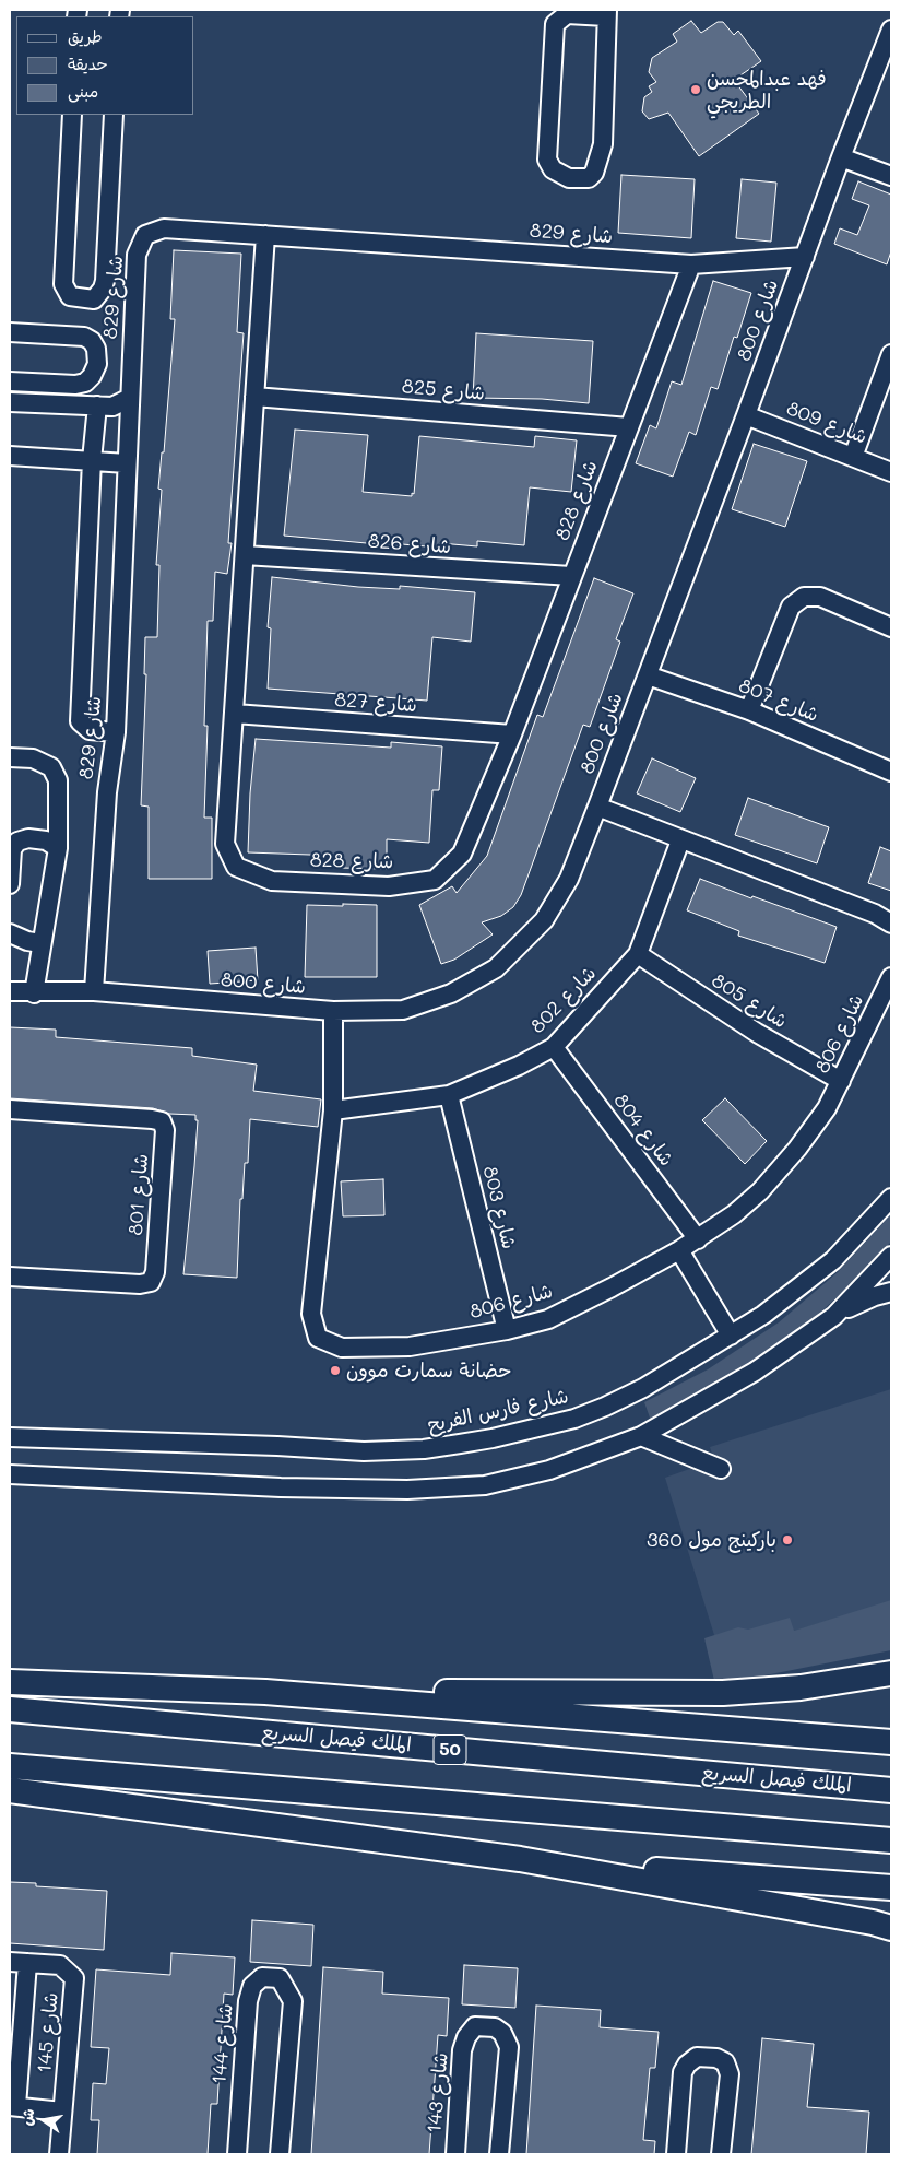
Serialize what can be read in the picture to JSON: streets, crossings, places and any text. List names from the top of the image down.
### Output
{
  "streets": {
    "highway": ["الملك فيصل السريع", "50"],
    "street": [
      "شارع 829",
      "شارع 800",
      "شارع 825",
      "شارع 809",
      "شارع 828",
      "شارع 826",
      "شارع 807",
      "شارع 827",
      "شارع 802",
      "شارع 805",
      "شارع 806",
      "شارع 804",
      "شارع 801",
      "شارع 803",
      "شارع فارس الفريح",
      "شارع 145",
      "شارع 144",
      "شارع 143"
    ]
  },
  "crossings": [
    ["شارع 829", "شارع 800"],
    ["شارع 829", "شارع 828"],
    ["شارع 800", "شارع 809"],
    ["شارع 800", "شارع 807"],
    ["شارع 800", "شارع 806"],
    ["شارع 825", "شارع 828"],
    ["شارع 828", "شارع 826"],
    ["شارع 828", "شارع 827"],
    ["شارع 802", "شارع 805"],
    ["شارع 802", "شارع 806"],
    ["شارع 802", "شارع 804"],
    ["شارع 802", "شارع 803"],
    ["شارع 805", "شارع 806"],
    ["شارع 806", "شارع 804"],
    ["شارع 806", "شارع 803"]
  ],
  "places": ["فهد عبدالمحسن الطريجي", "حضانة سمارت موون", "باركينج مول 360"],
  "legend": ["طريق", "حديقة", "مبنى"],
  "north": "left"
}
